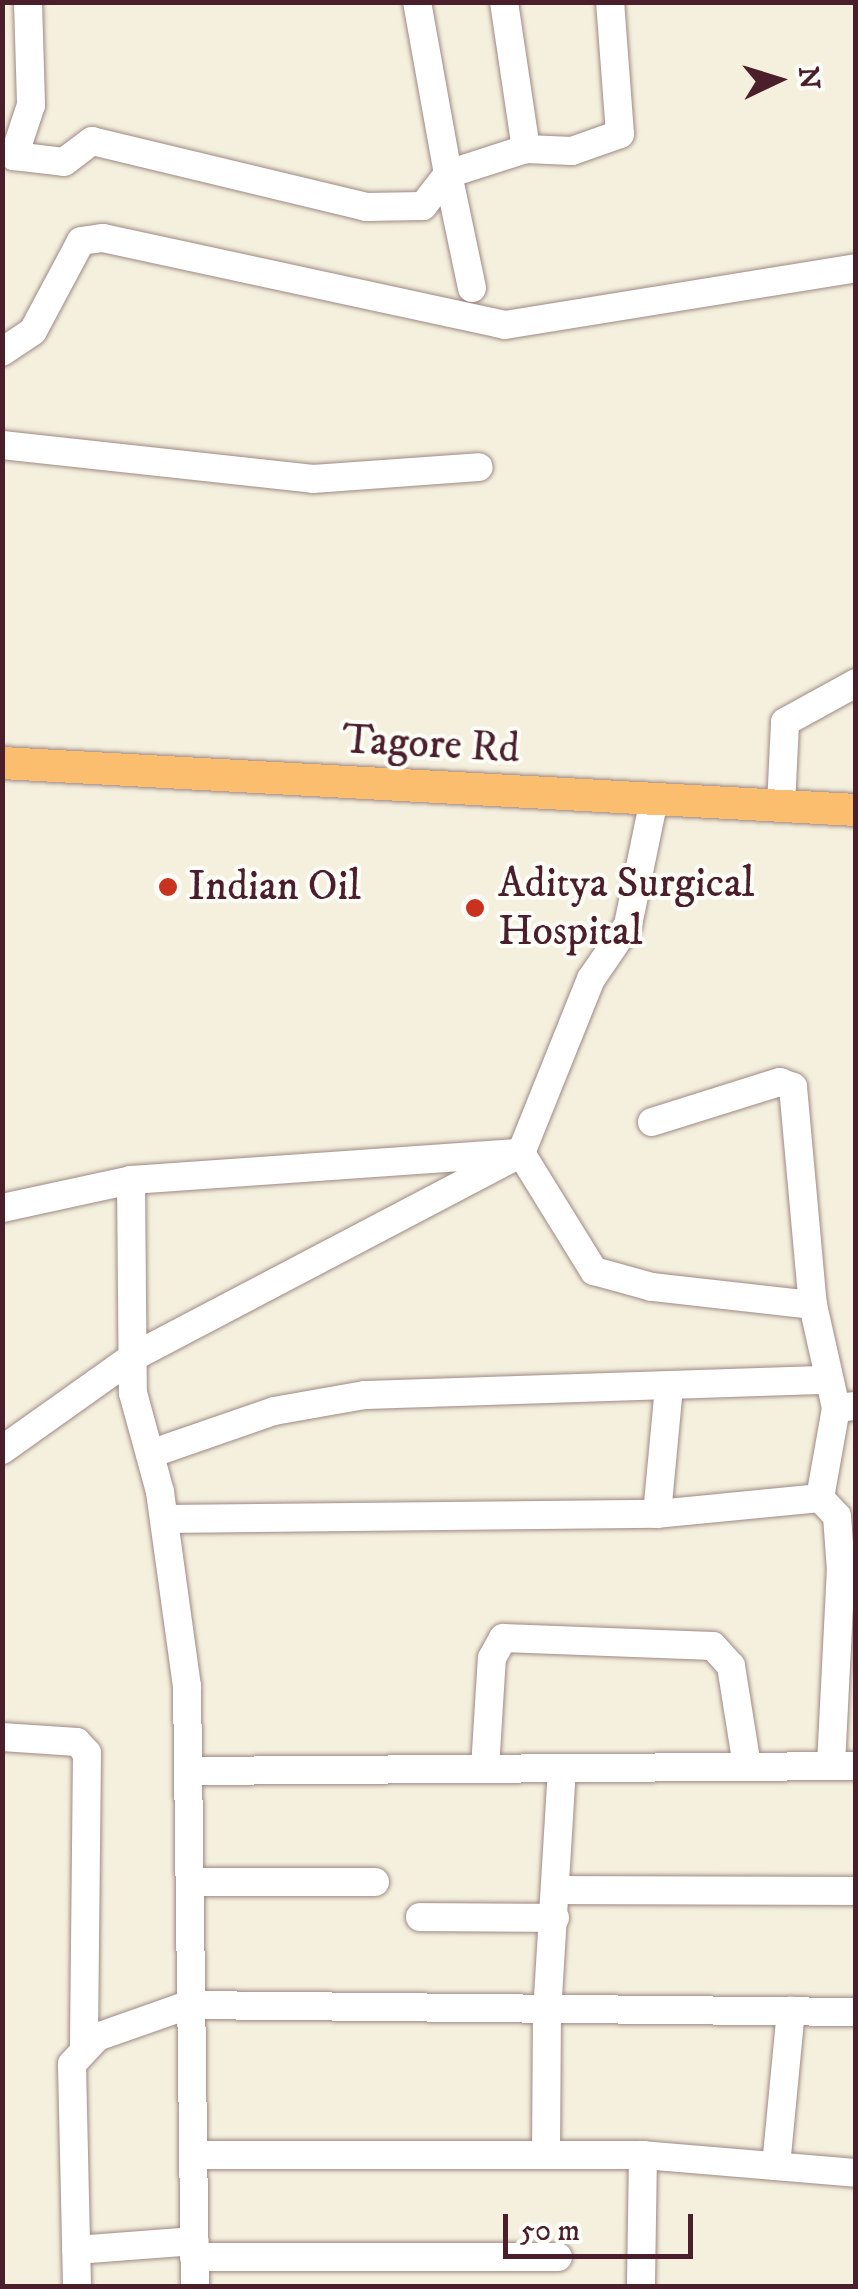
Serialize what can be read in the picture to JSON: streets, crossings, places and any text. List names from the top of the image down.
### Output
{
  "streets": {
    "main road": ["Tagore Rd"]
  },
  "places": ["Indian Oil", "Aditya Surgical Hospital"],
  "scale_bar": "50 m",
  "north": "right"
}
